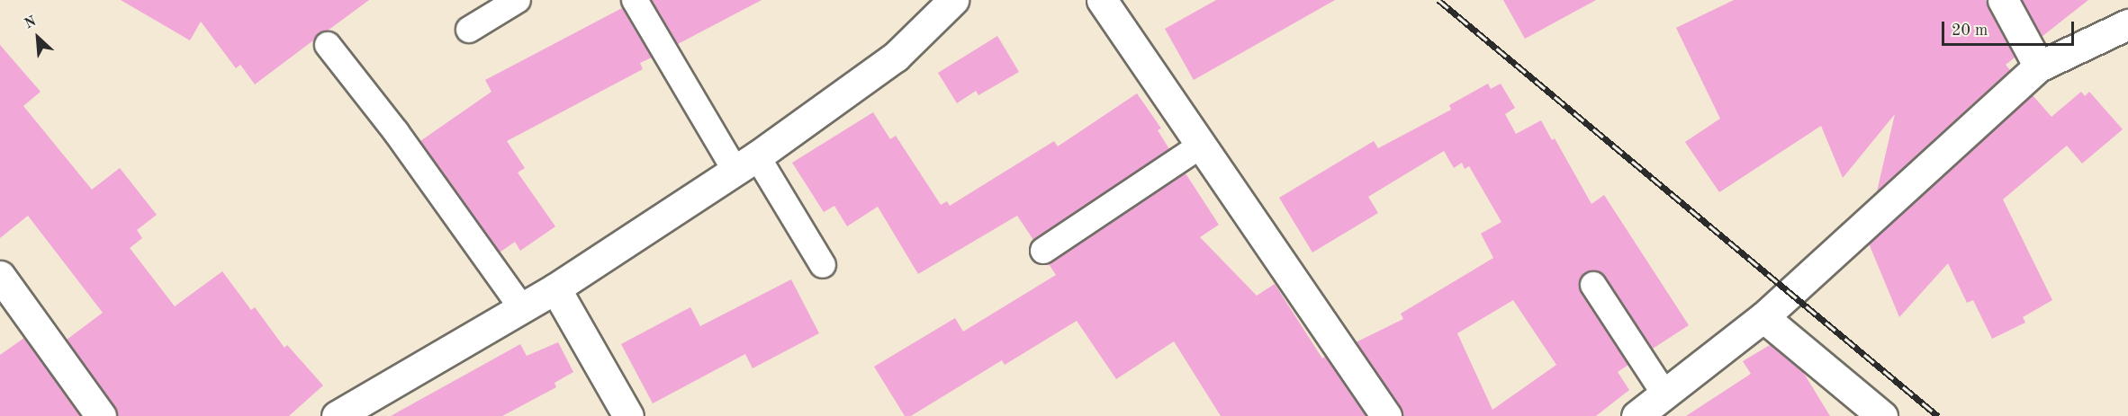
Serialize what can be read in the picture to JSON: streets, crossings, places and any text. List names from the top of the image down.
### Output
{
  "scale_bar": "20 m",
  "north": "top left"
}
